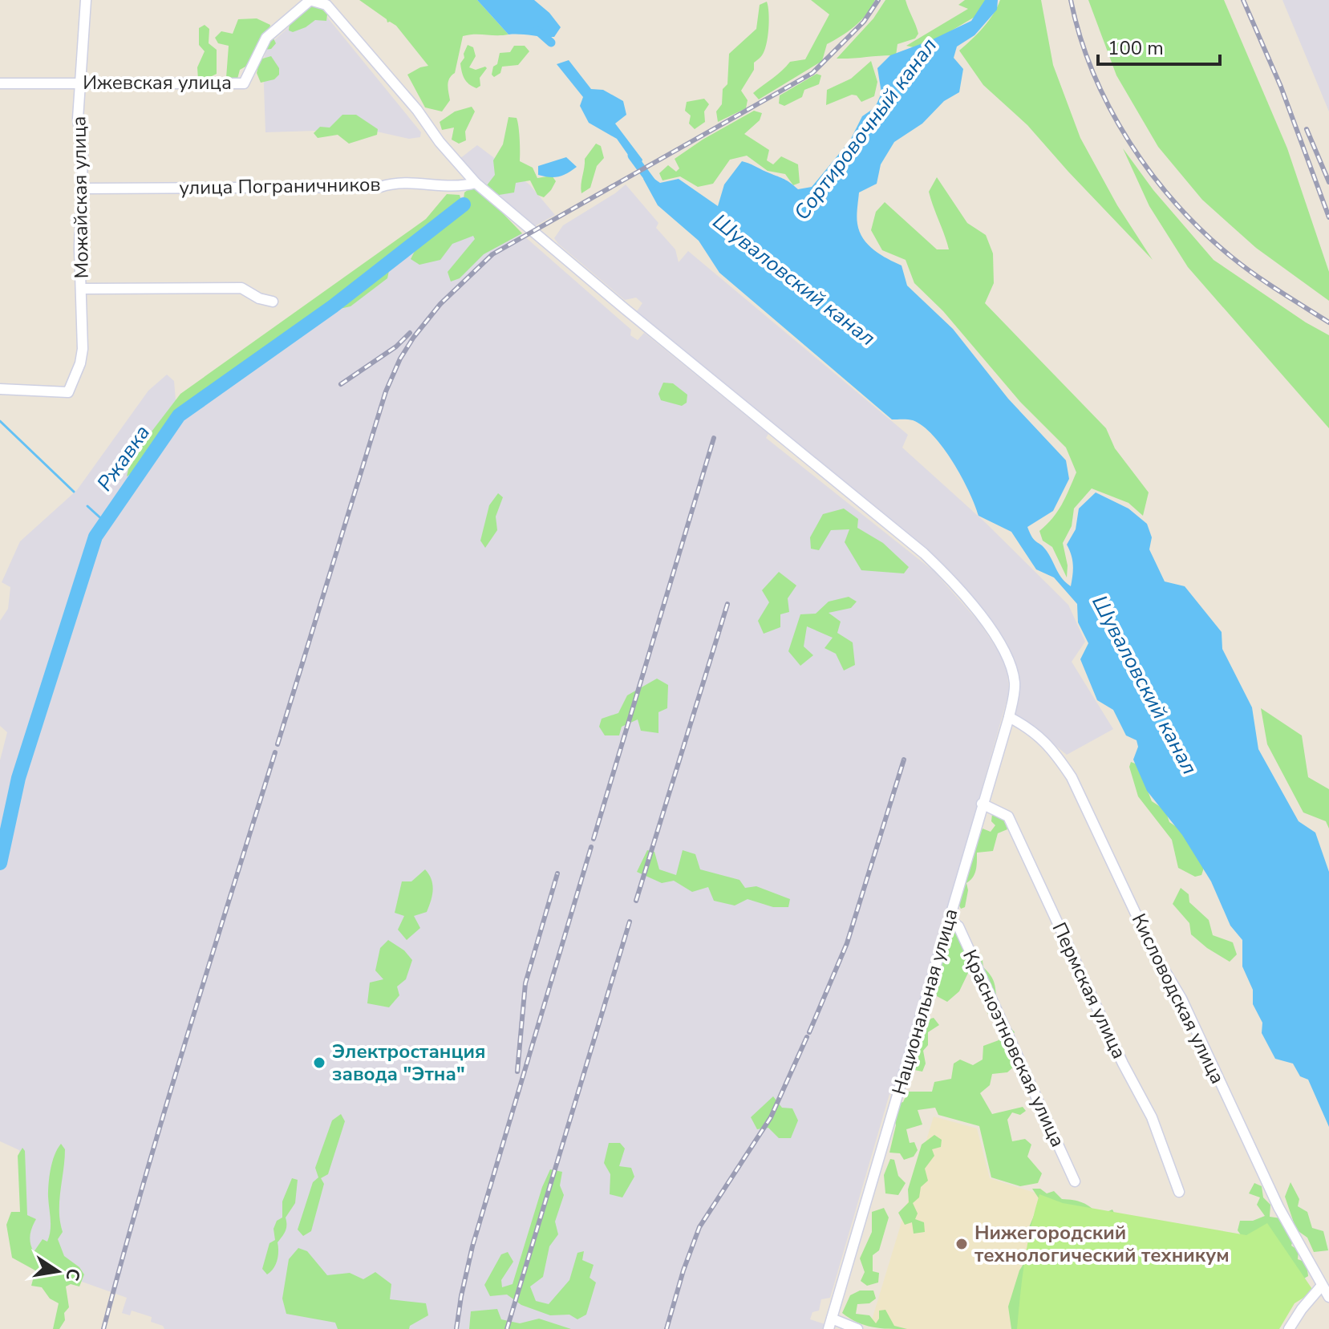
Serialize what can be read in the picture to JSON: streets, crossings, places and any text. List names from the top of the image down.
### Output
{
  "streets": {
    "street": [
      "Ижевская улица",
      "улица Пограничников",
      "Можайская улица",
      "Пермская улица",
      "Кисловодская улица",
      "Национальная улица",
      "Красноэтновская улица"
    ]
  },
  "crossings": [
    ["Ижевская улица", "Можайская улица"],
    ["улица Пограничников", "Можайская улица"],
    ["улица Пограничников", "Национальная улица"],
    ["Пермская улица", "Национальная улица"],
    ["Кисловодская улица", "Национальная улица"],
    ["Национальная улица", "Красноэтновская улица"]
  ],
  "water": ["Сортировочный канал", "Шуваловский канал", "Ржавка"],
  "places": ["Электростанция завода \"Этна\"", "Нижегородский технологический техникум"],
  "scale_bar": "100 m",
  "north": "right"
}
